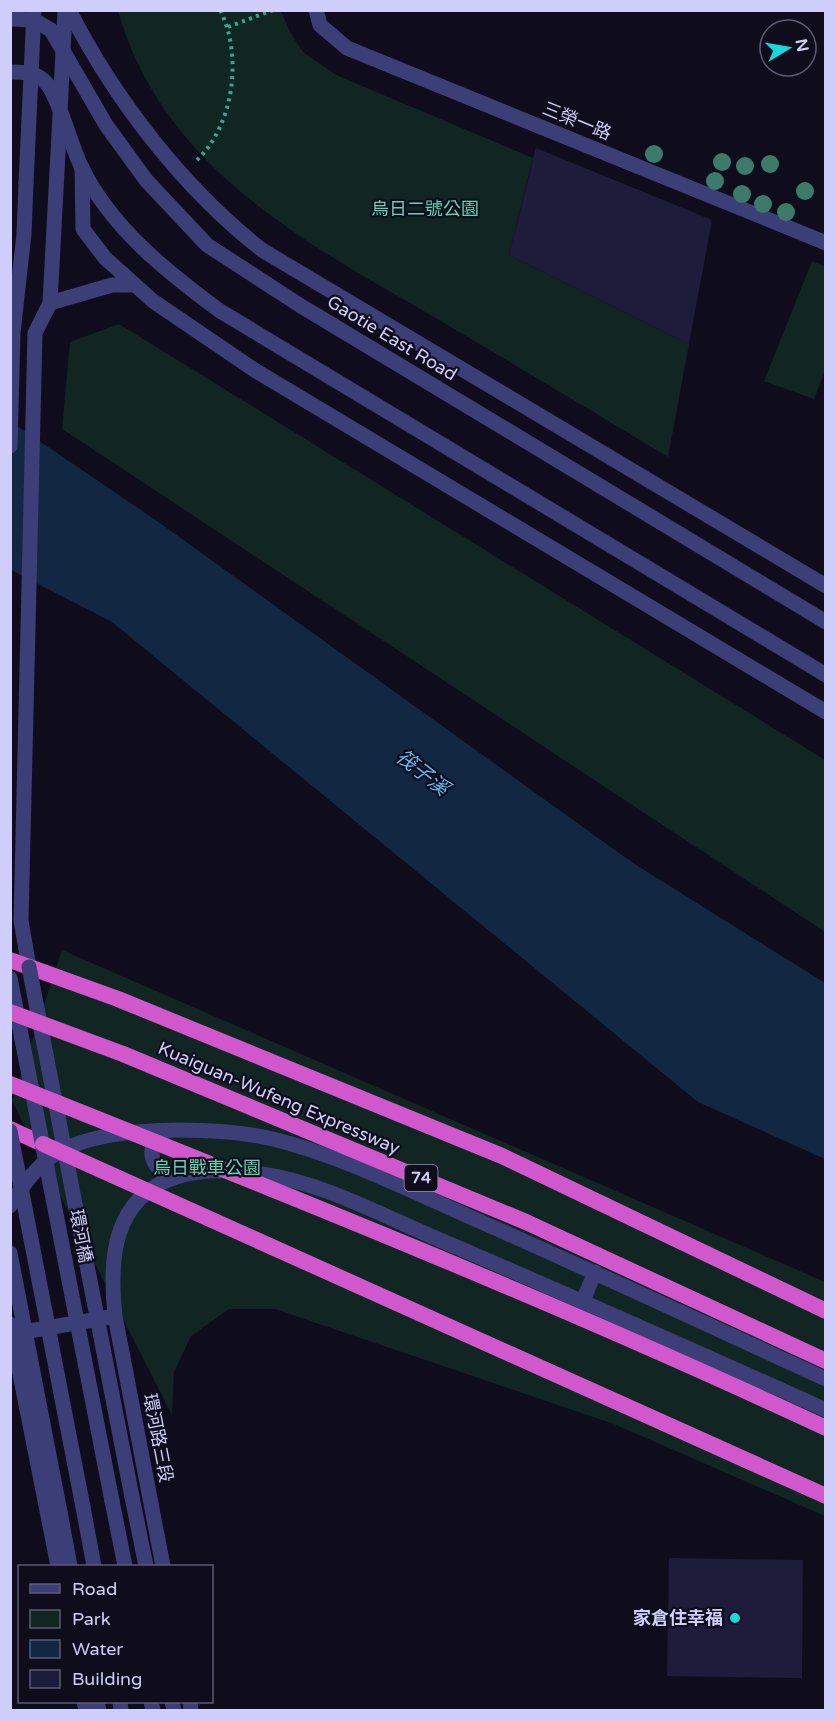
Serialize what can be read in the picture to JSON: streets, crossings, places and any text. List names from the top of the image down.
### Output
{
  "streets": {
    "highway": ["Kuaiguan-Wufeng Expressway", "74"],
    "street": [
      "三榮一路",
      "Gaotie East Road",
      "環河橋",
      "環河路三段"
    ]
  },
  "water": ["筏子溪"],
  "parks": ["烏日二號公園", "烏日戰車公園"],
  "places": ["家倉住幸福"],
  "legend": [
    "Road",
    "Park",
    "Water",
    "Building"
  ],
  "north": "right"
}
